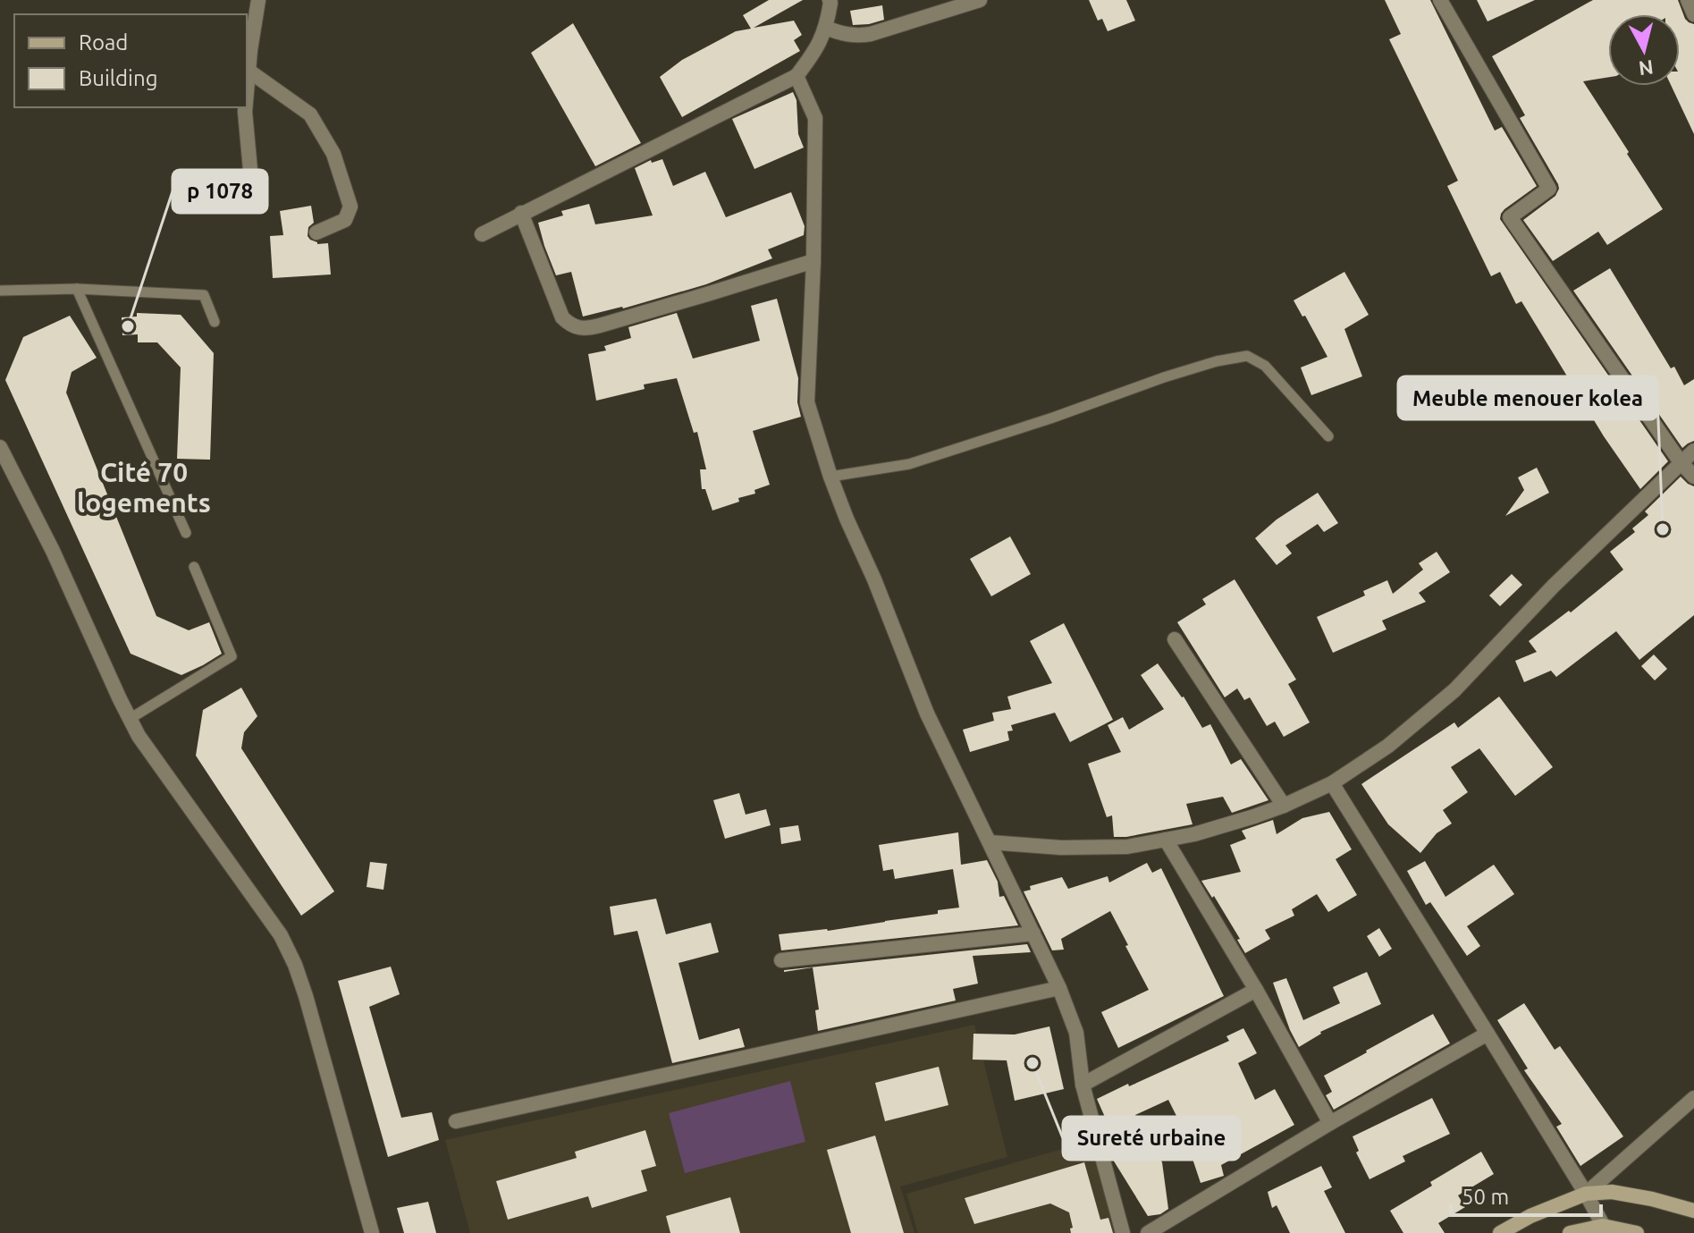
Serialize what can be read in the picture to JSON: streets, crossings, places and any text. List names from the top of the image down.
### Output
{
  "districts": ["Cité 70 logements"],
  "places": ["p 1078", "Meuble menouer kolea", "Sureté urbaine"],
  "legend": ["Road", "Building"],
  "scale_bar": "50 m",
  "north": "bottom"
}
